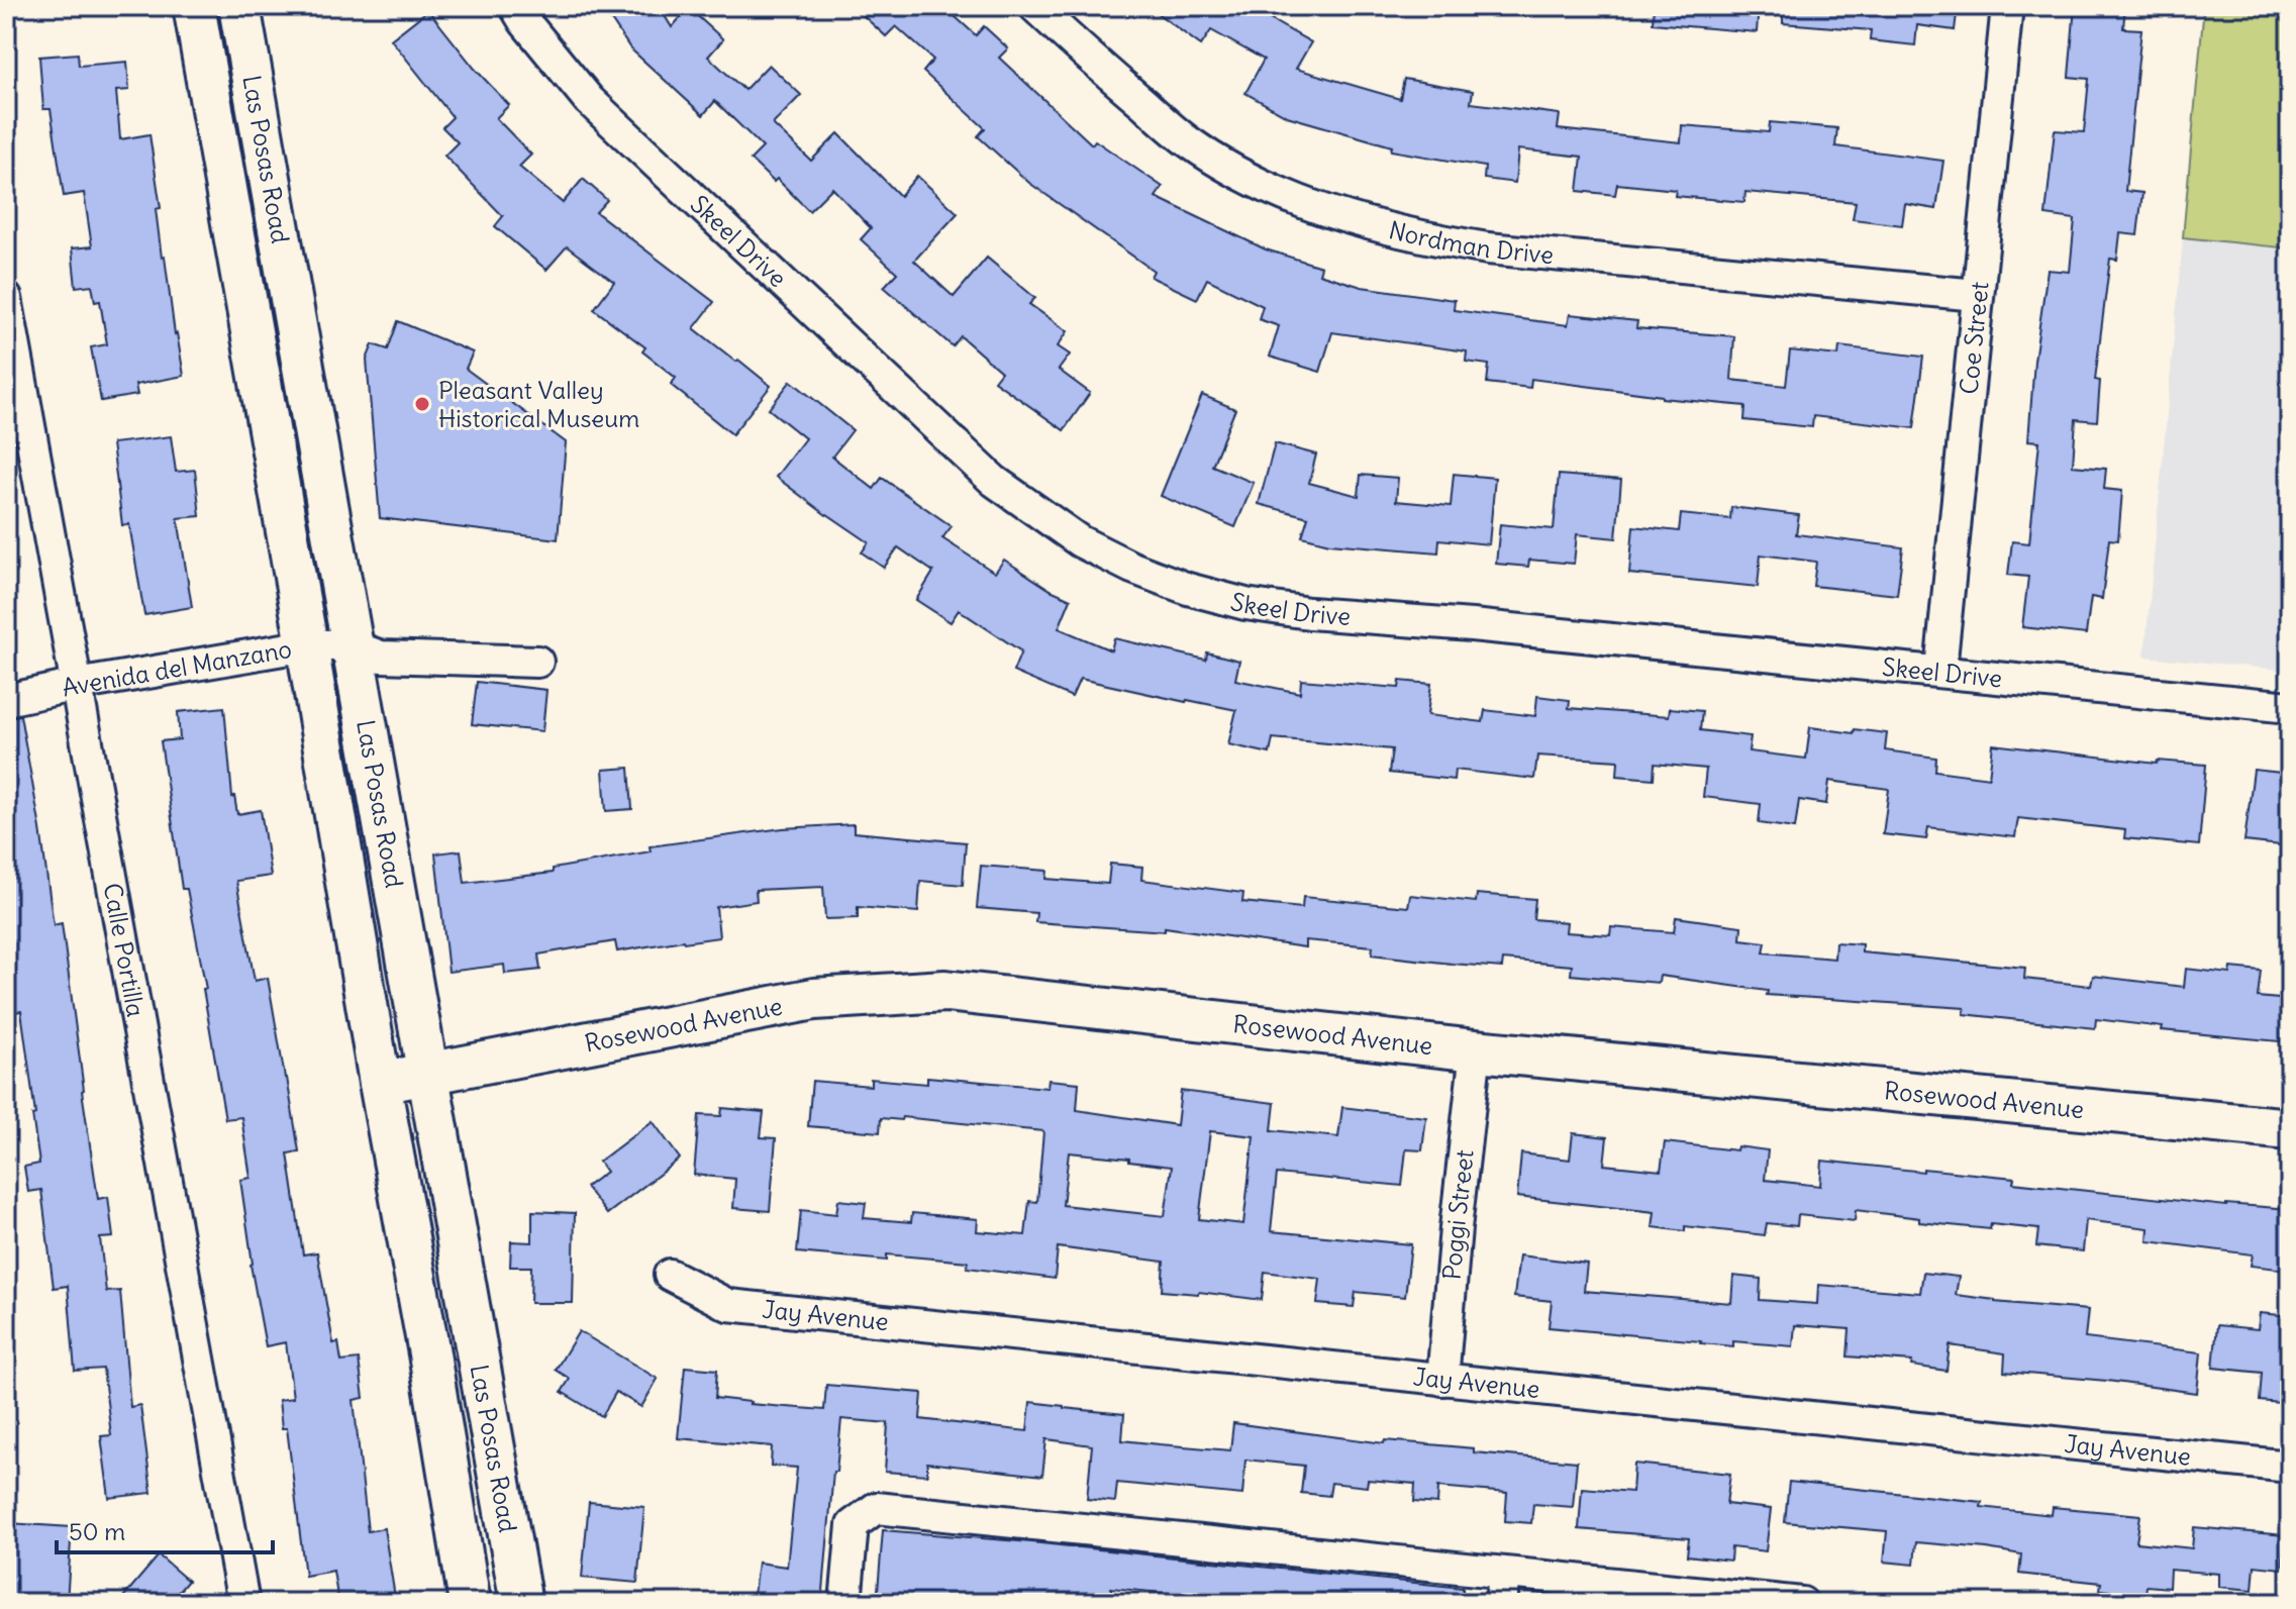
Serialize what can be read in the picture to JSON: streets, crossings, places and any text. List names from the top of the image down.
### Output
{
  "streets": {
    "main road": ["Las Posas Road", "Rosewood Avenue"],
    "street": [
      "Skeel Drive",
      "Nordman Drive",
      "Coe Street",
      "Avenida del Manzano",
      "Calle Portilla",
      "Poggi Street",
      "Jay Avenue"
    ]
  },
  "crossings": [
    ["Las Posas Road", "Avenida del Manzano"],
    ["Las Posas Road", "Rosewood Avenue"],
    ["Skeel Drive", "Coe Street"],
    ["Nordman Drive", "Coe Street"],
    ["Avenida del Manzano", "Calle Portilla"],
    ["Rosewood Avenue", "Poggi Street"],
    ["Poggi Street", "Jay Avenue"]
  ],
  "places": ["Pleasant Valley Historical Museum"],
  "scale_bar": "50 m"
}
